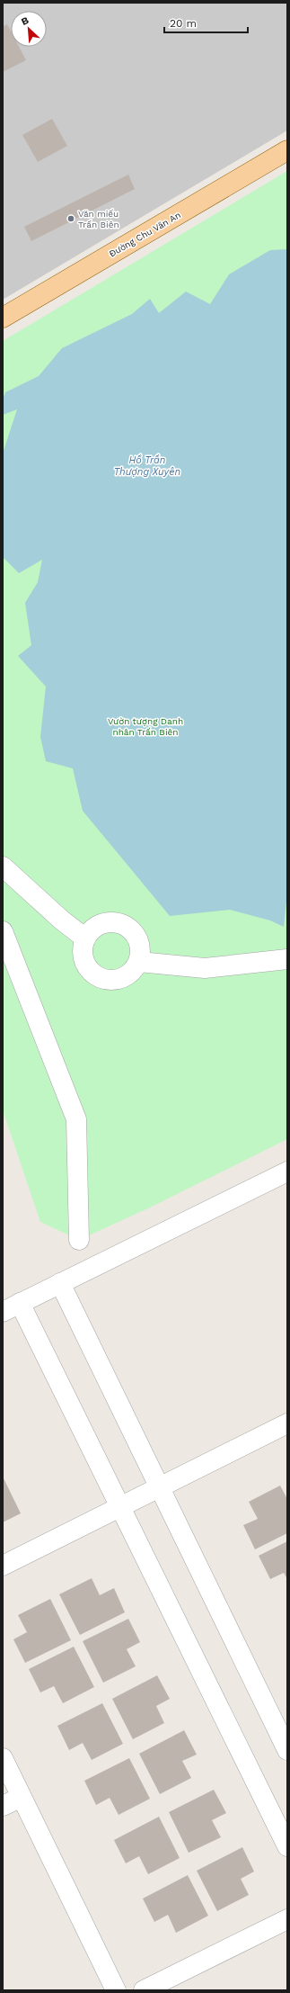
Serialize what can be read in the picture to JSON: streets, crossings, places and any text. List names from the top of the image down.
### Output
{
  "streets": {
    "main road": ["Đường Chu Văn An"]
  },
  "water": ["Hồ Trần Thượng Xuyên"],
  "parks": ["Vườn tượng Danh nhân Trấn Biên"],
  "places": ["Văn miếu Trấn Biên"],
  "scale_bar": "20 m",
  "north": "top left"
}
